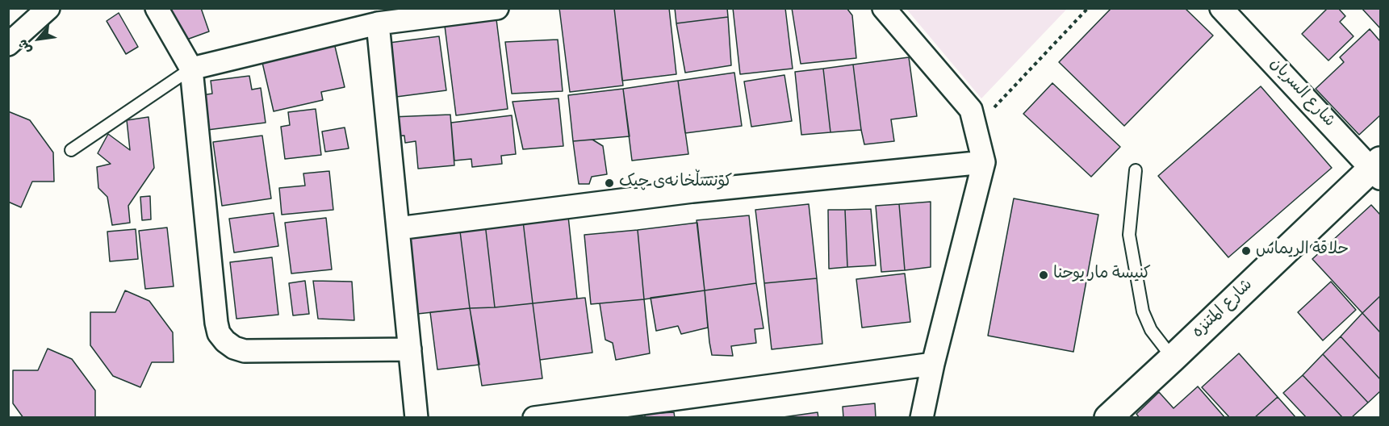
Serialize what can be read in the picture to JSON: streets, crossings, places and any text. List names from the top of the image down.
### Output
{
  "streets": {
    "street": ["شارع السريان", "شارع المتنزه"]
  },
  "crossings": [
    ["شارع السريان", "شارع المتنزه"]
  ],
  "places": ["کونسڵخانەی چیک", "حلاقة الريماس", "كنيسة مار يوحنا"],
  "north": "bottom left"
}
